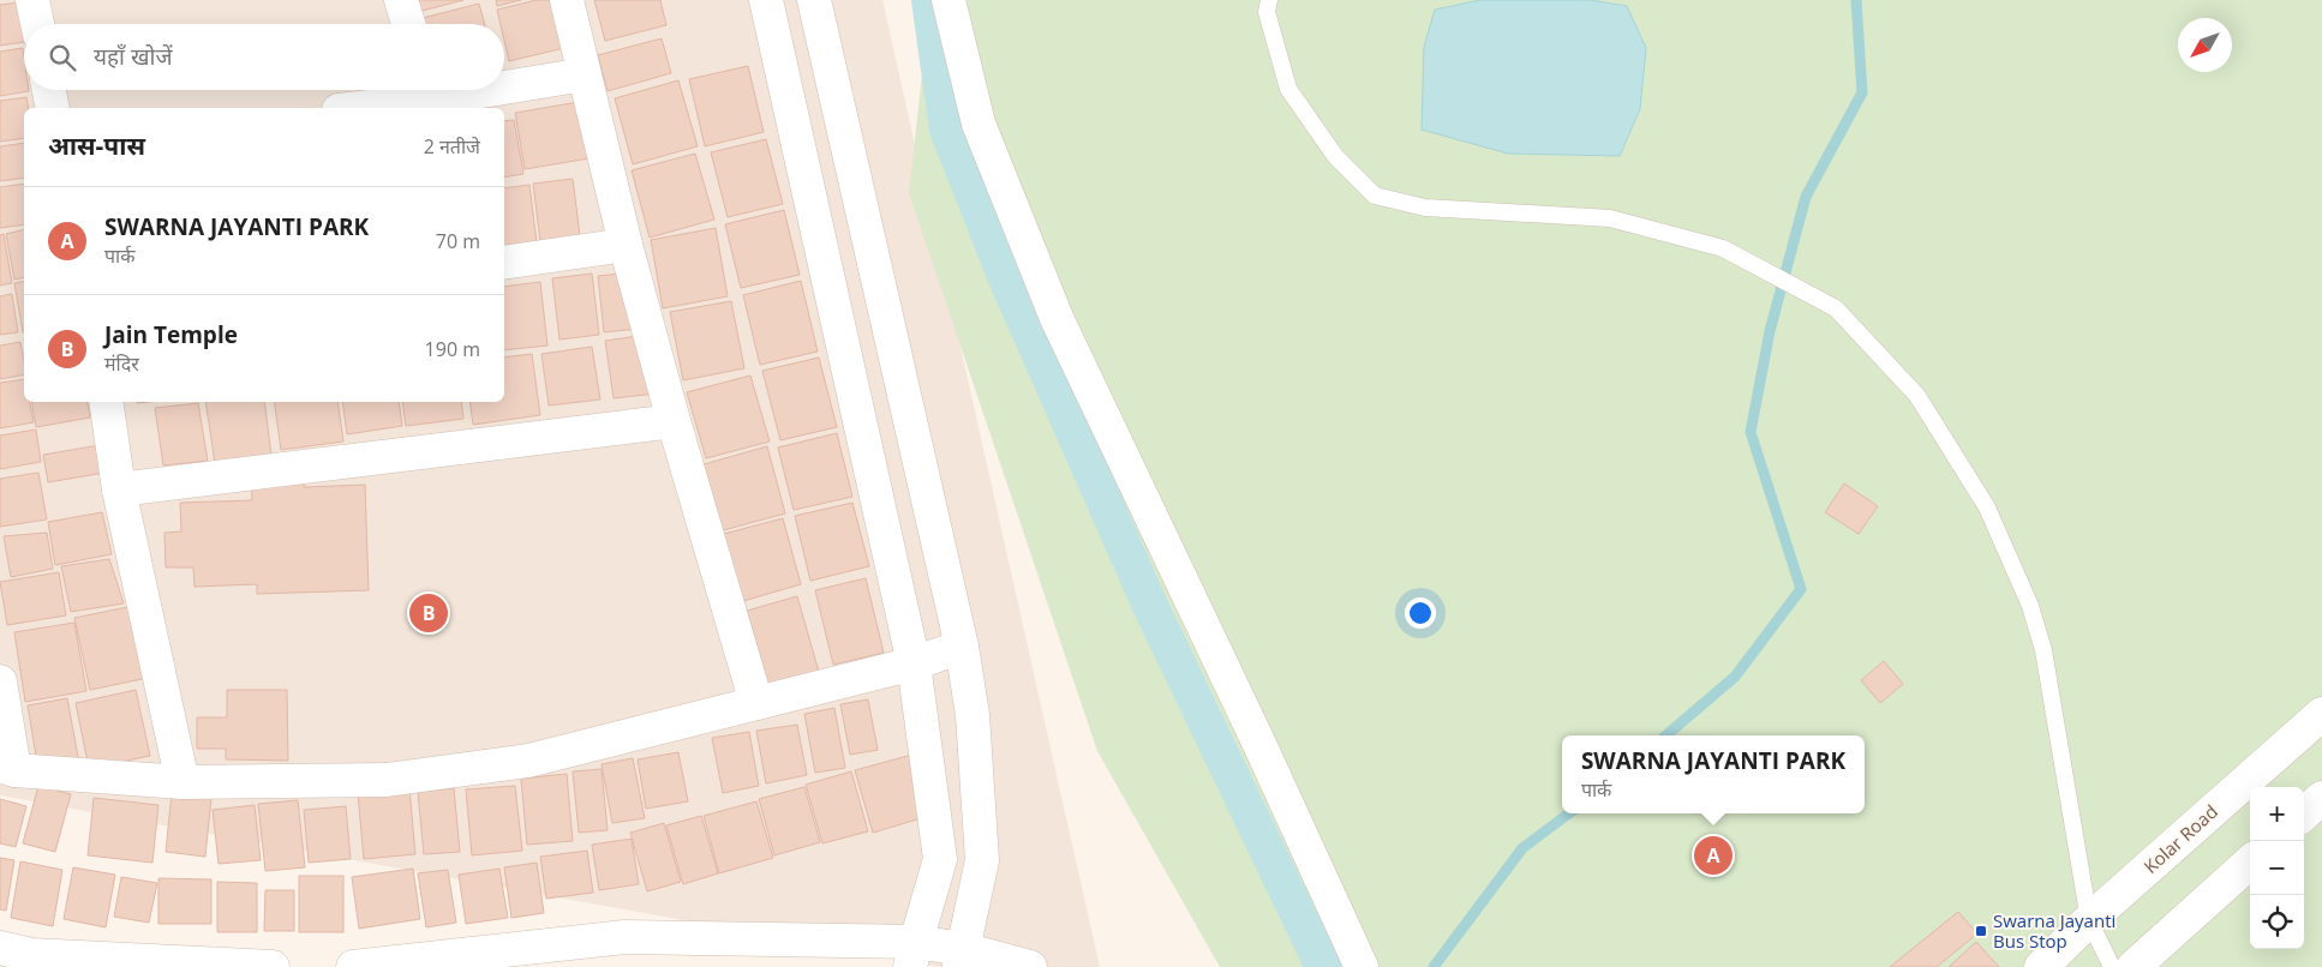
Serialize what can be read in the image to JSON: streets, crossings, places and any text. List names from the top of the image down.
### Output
{
  "streets": {
    "street": ["Kolar Road"]
  },
  "places": {
    "transit": ["Swarna Jayanti Bus Stop"]
  },
  "north": "bottom left",
  "page": {
    "search": "यहाँ खोजें",
    "heading": ["आस-पास", "2 नतीजे"],
    "list": [
      {
        "mark": "A",
        "name": "SWARNA JAYANTI PARK",
        "note": "पार्क",
        "value": "70 m"
      },
      {
        "mark": "B",
        "name": "Jain Temple",
        "note": "मंदिर",
        "value": "190 m"
      }
    ],
    "pins": ["B", "A"],
    "popup": ["SWARNA JAYANTI PARK", "पार्क"],
    "map_buttons": ["+", "−"]
  }
}
